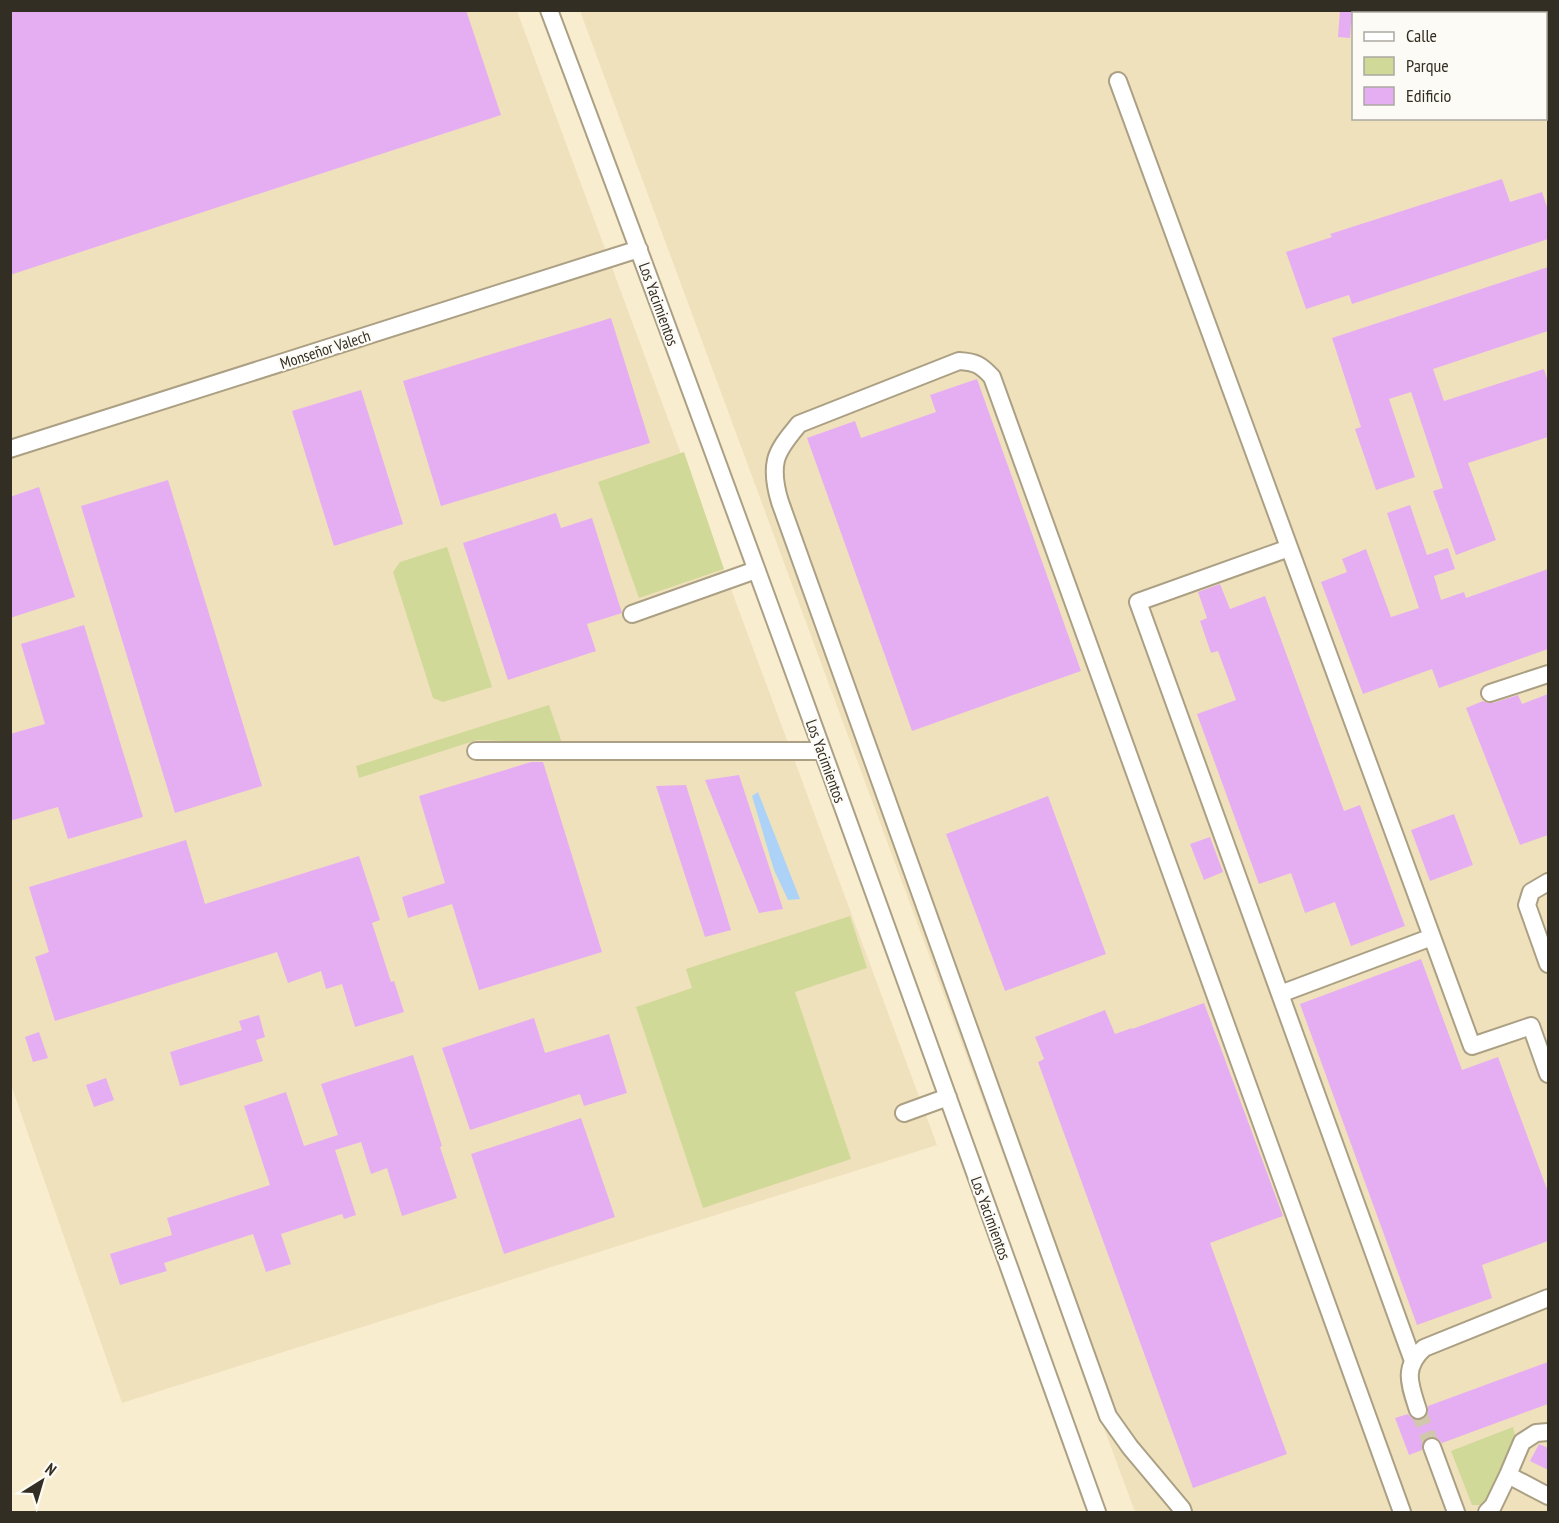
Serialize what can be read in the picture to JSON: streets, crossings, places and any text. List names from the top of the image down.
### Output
{
  "streets": {
    "street": ["Los Yacimientos", "Monseñor Valech"]
  },
  "crossings": [
    ["Los Yacimientos", "Monseñor Valech"]
  ],
  "legend": ["Calle", "Parque", "Edificio"],
  "north": "top right"
}
